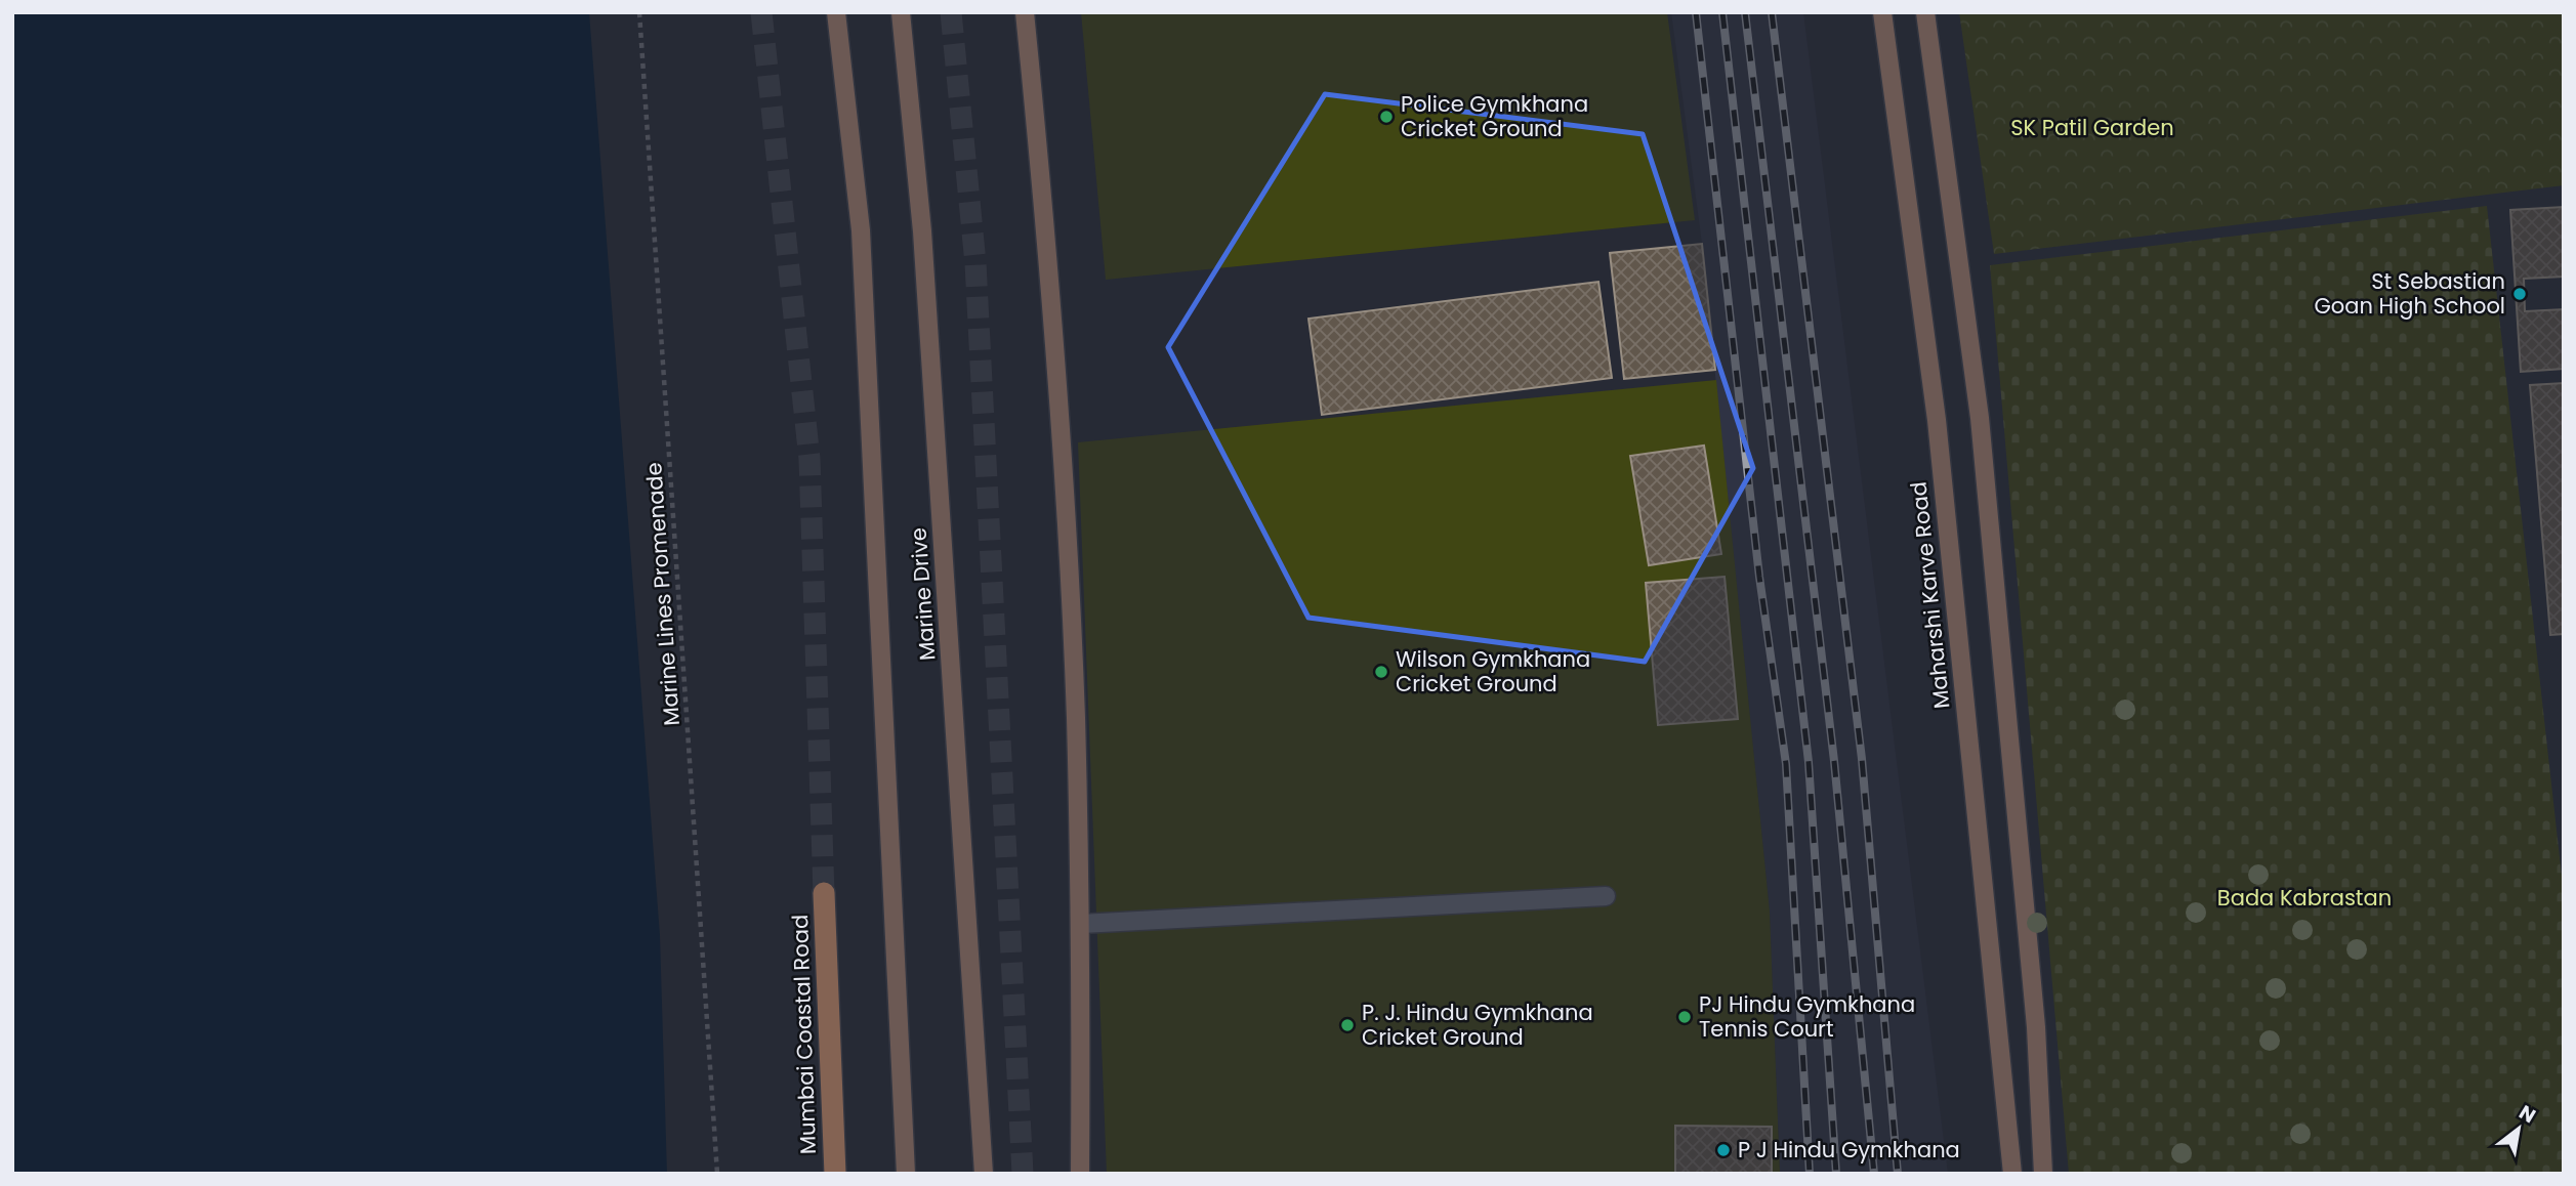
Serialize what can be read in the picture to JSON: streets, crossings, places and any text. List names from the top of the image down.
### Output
{
  "streets": {
    "highway": ["Mumbai Coastal Road"],
    "main road": ["Marine Drive", "Maharshi Karve Road"],
    "path": ["Marine Lines Promenade"]
  },
  "parks": ["SK Patil Garden", "Bada Kabrastan"],
  "places": [
    "Police Gymkhana Cricket Ground",
    "St Sebastian Goan High School",
    "Wilson Gymkhana Cricket Ground",
    "PJ Hindu Gymkhana Tennis Court",
    "P. J. Hindu Gymkhana Cricket Ground",
    "P J Hindu Gymkhana"
  ],
  "north": "top right"
}
